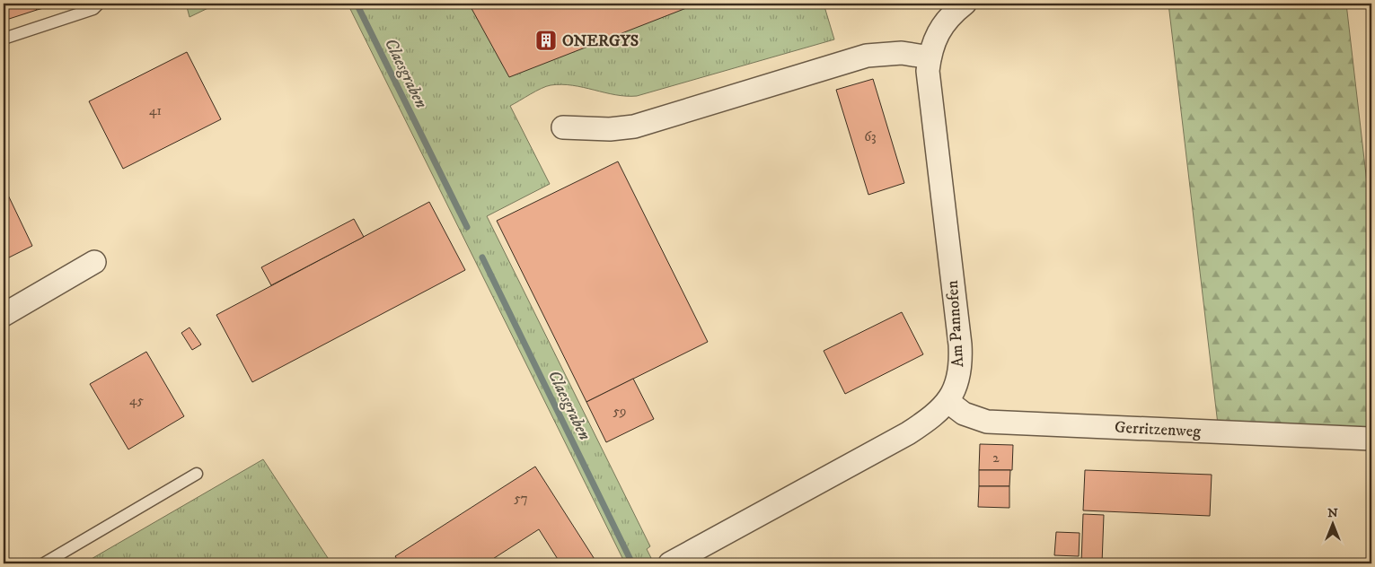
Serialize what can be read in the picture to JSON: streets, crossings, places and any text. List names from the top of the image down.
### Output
{
  "streets": {
    "street": ["Am Pannofen", "Gerritzenweg"]
  },
  "crossings": [
    ["Am Pannofen", "Gerritzenweg"]
  ],
  "water": ["Claesgraben"],
  "places": {
    "building": ["ONERGYS"]
  },
  "house_numbers": [
    "41",
    "63",
    "45",
    "59",
    "2",
    "57"
  ],
  "north": "top"
}
